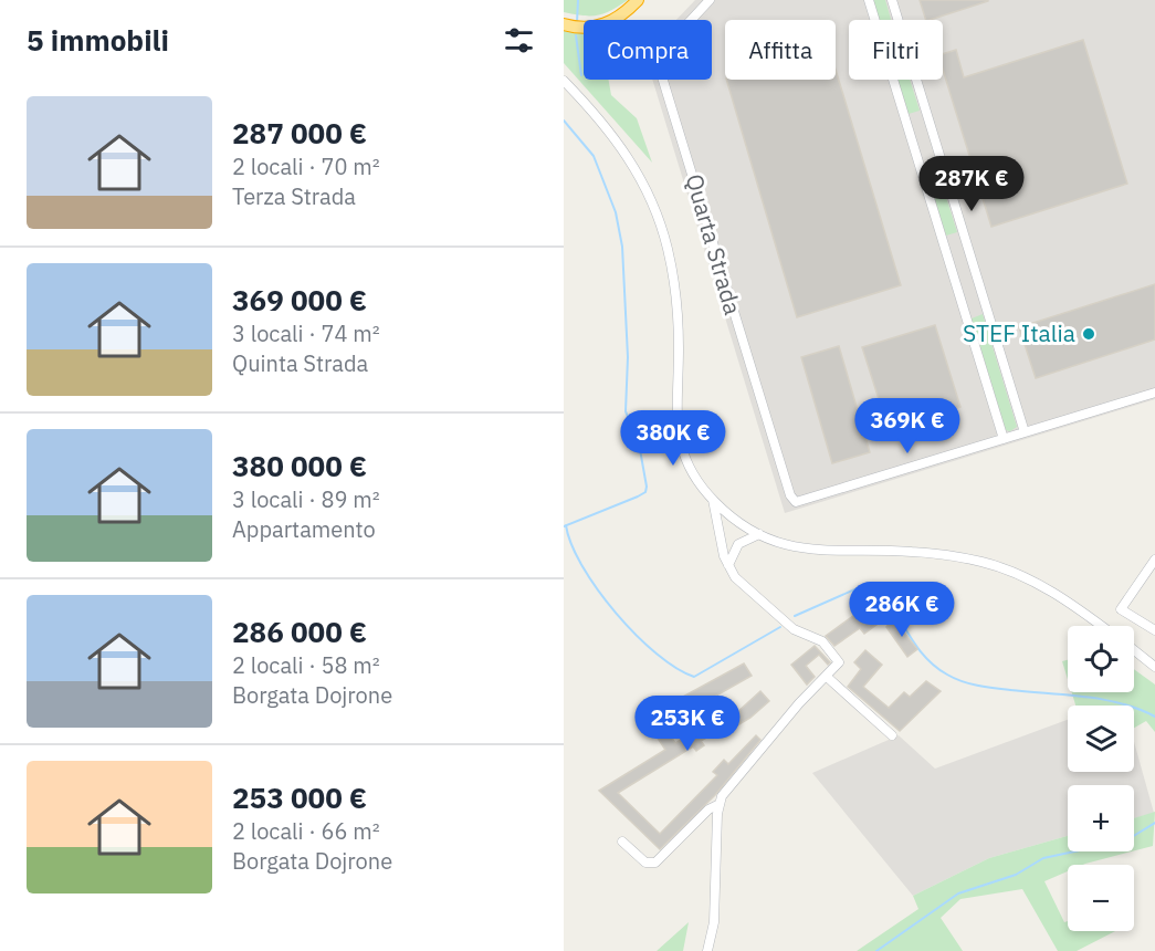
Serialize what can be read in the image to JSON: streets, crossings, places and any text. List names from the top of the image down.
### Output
{
  "streets": {
    "street": ["Quarta Strada"]
  },
  "places": ["STEF Italia"],
  "page": {
    "heading": "5 immobili",
    "chip": ["Compra", "Affitta", "Filtri"],
    "list": [
      {
        "name": "287 000 €",
        "note": "2 locali · 70 m² · Terza Strada"
      },
      {
        "name": "369 000 €",
        "note": "3 locali · 74 m² · Quinta Strada"
      },
      {
        "name": "380 000 €",
        "note": "3 locali · 89 m² · Appartamento"
      },
      {
        "name": "286 000 €",
        "note": "2 locali · 58 m² · Borgata Dojrone"
      },
      {
        "name": "253 000 €",
        "note": "2 locali · 66 m² · Borgata Dojrone"
      }
    ],
    "price": [
      "287K €",
      "369K €",
      "380K €",
      "286K €",
      "253K €"
    ],
    "map_buttons": ["+", "−"]
  }
}
